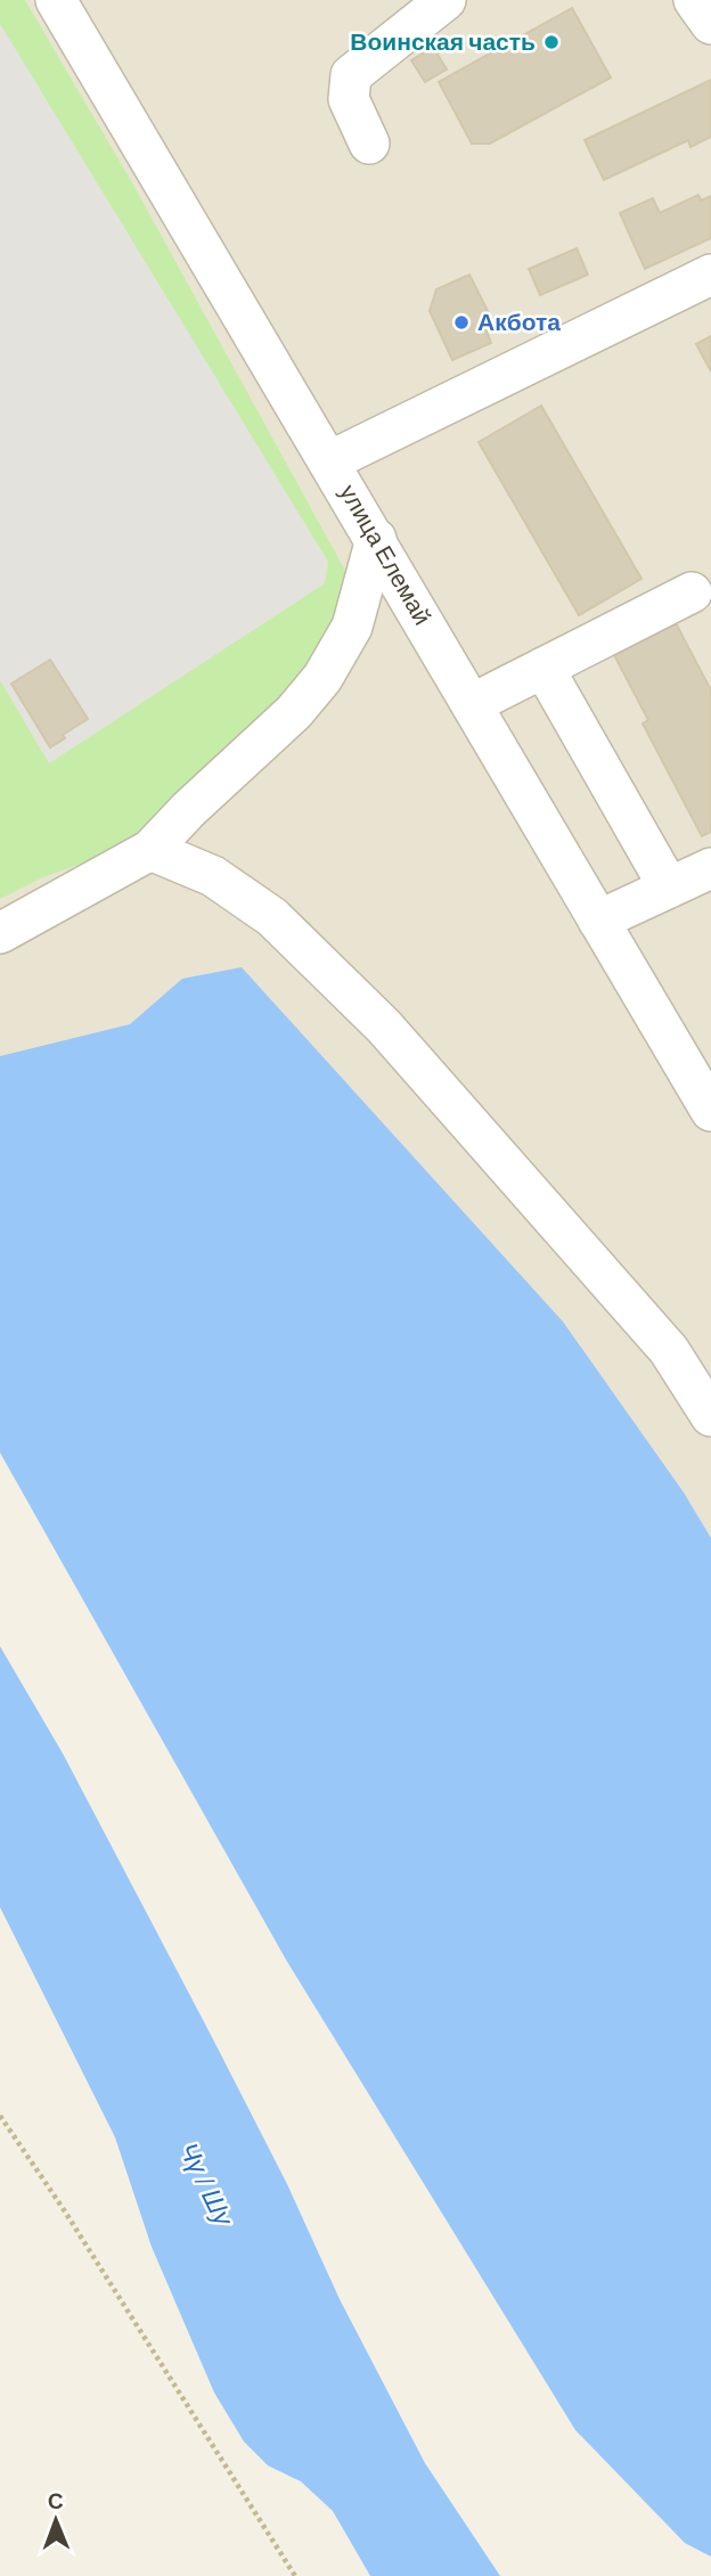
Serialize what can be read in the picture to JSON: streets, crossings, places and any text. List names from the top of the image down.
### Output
{
  "streets": {
    "street": ["улица Елемай"]
  },
  "water": ["Чү / Шу"],
  "places": ["Воинская часть", "Акбота"],
  "north": "top"
}
